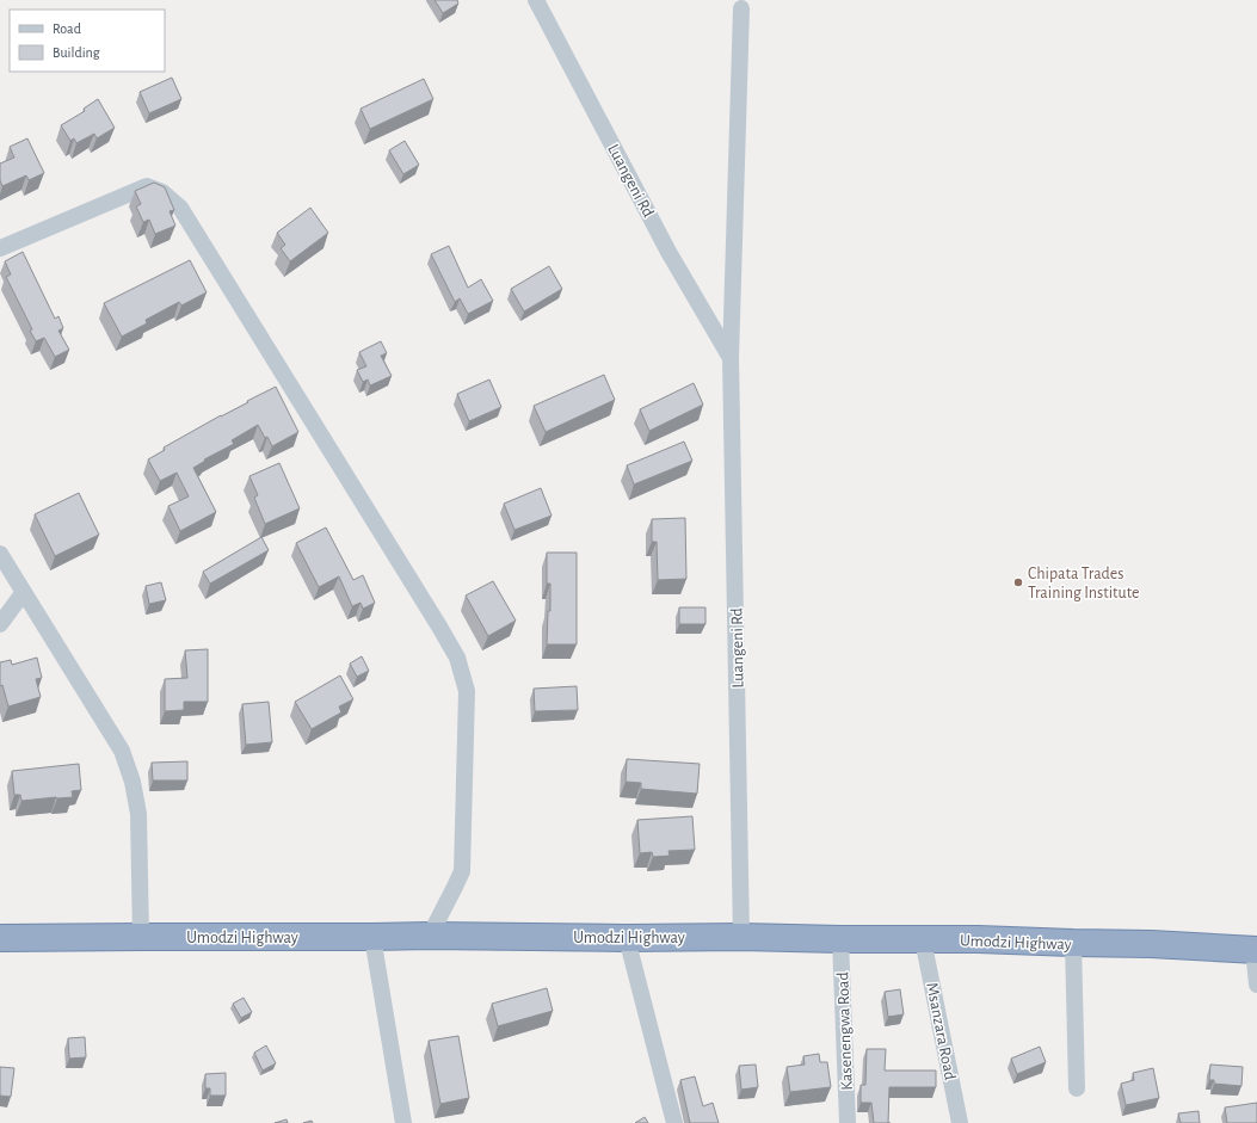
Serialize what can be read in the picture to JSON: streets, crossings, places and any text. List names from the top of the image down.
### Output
{
  "streets": {
    "highway": ["Umodzi Highway"],
    "street": ["Luangeni Rd", "Kasenengwa Road", "Msanzara Road"]
  },
  "crossings": [
    ["Luangeni Rd", "Umodzi Highway"],
    ["Umodzi Highway", "Kasenengwa Road"],
    ["Umodzi Highway", "Msanzara Road"]
  ],
  "places": ["Chipata Trades Training Institute"],
  "legend": ["Road", "Building"]
}
